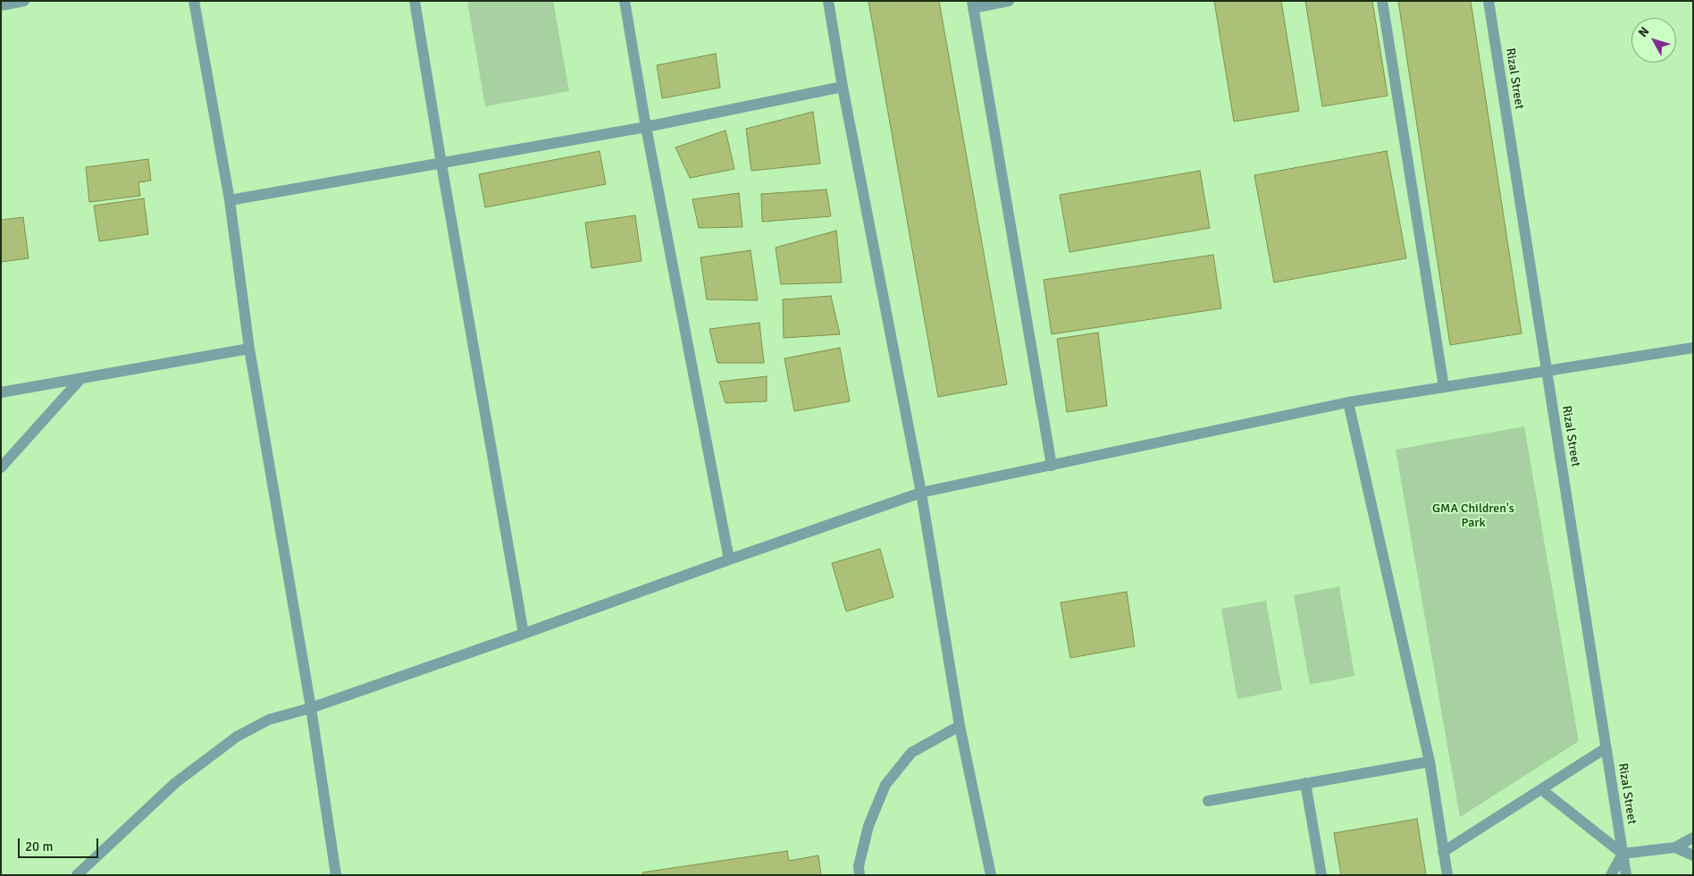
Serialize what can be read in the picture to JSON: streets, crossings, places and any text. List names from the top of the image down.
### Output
{
  "streets": {
    "street": ["Rizal Street"]
  },
  "parks": ["GMA Children's Park"],
  "scale_bar": "20 m",
  "north": "top left"
}
